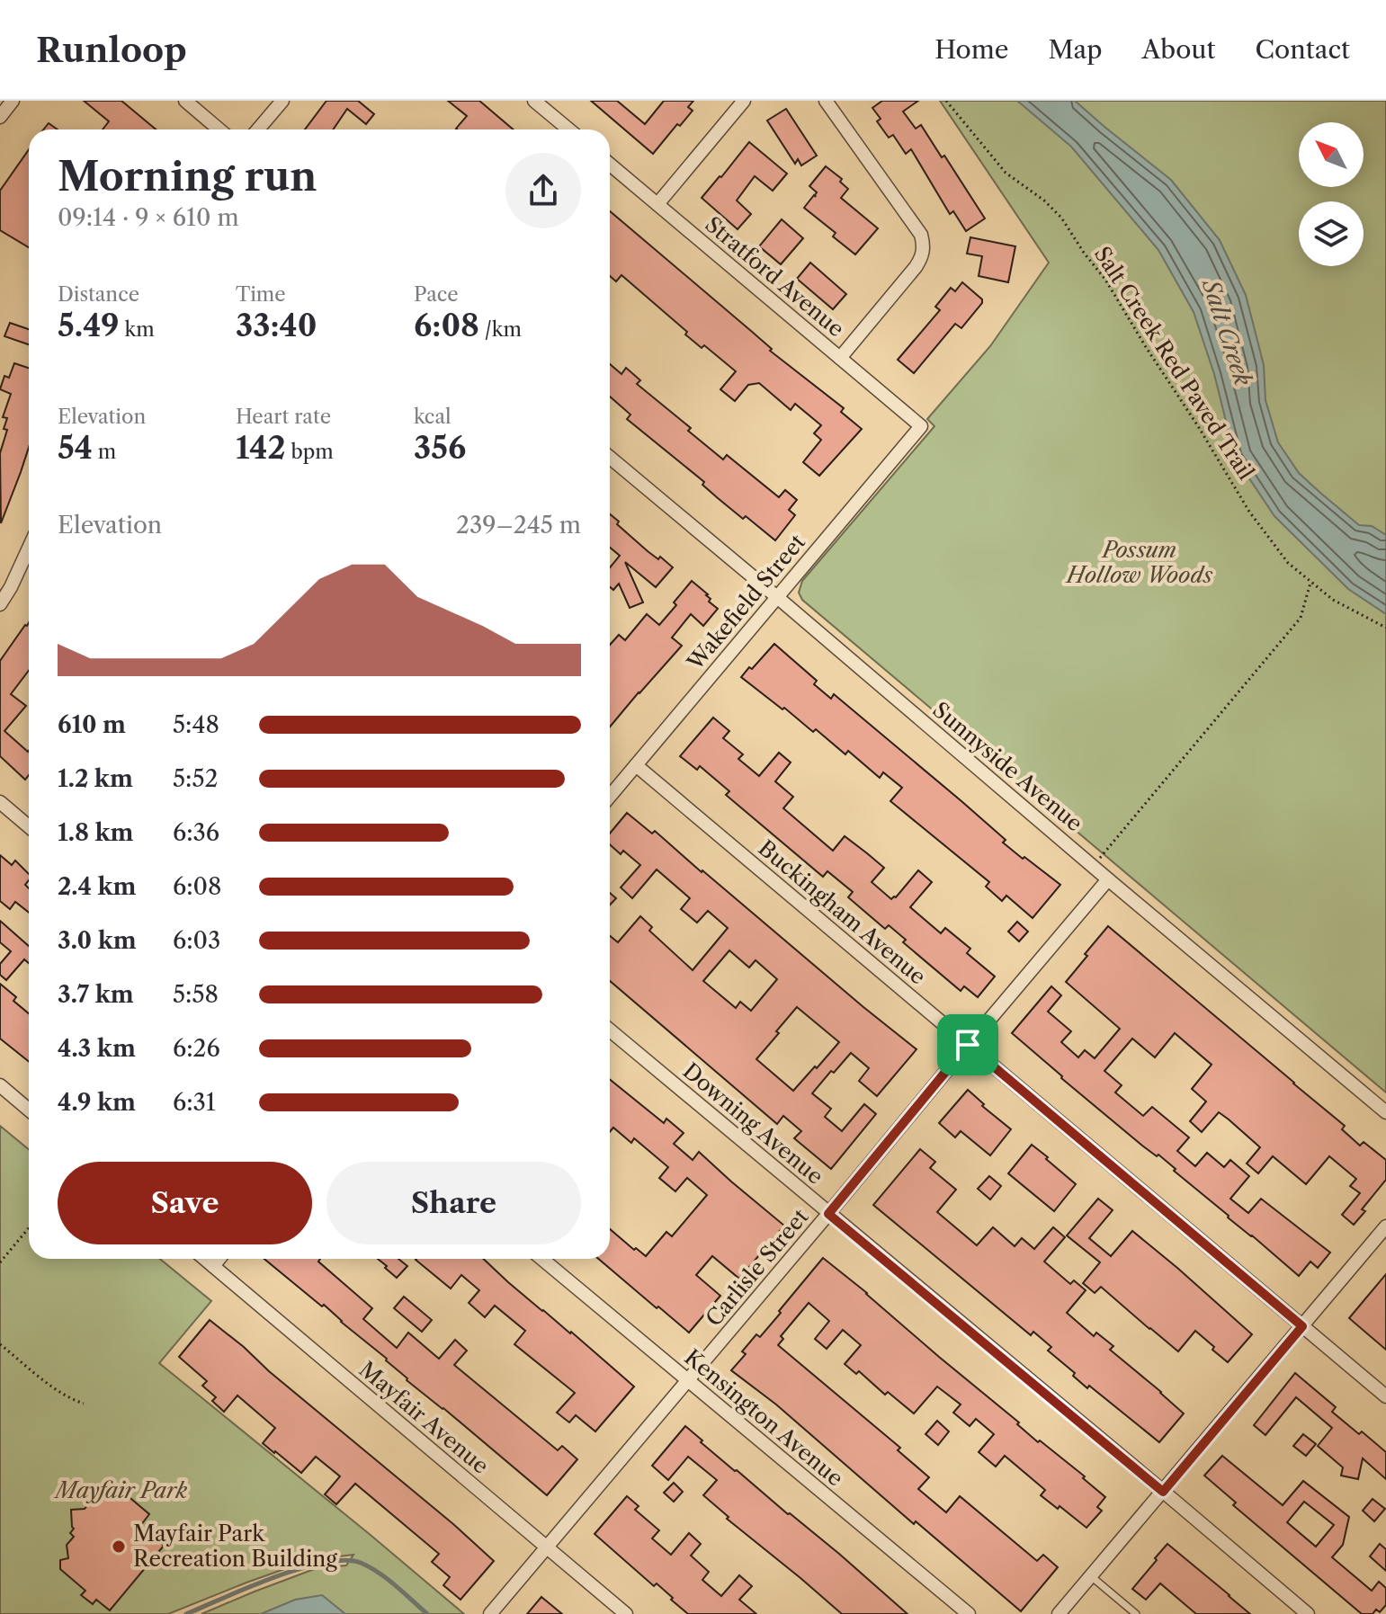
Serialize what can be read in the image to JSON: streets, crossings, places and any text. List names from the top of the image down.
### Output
{
  "streets": {
    "street": [
      "Stratford Avenue",
      "Wakefield Street",
      "Sunnyside Avenue",
      "Buckingham Avenue",
      "Downing Avenue",
      "Carlisle Street",
      "Mayfair Avenue",
      "Kensington Avenue"
    ],
    "path": ["Salt Creek Red Paved Trail"]
  },
  "crossings": [
    ["Stratford Avenue", "Wakefield Street"],
    ["Wakefield Street", "Sunnyside Avenue"],
    ["Wakefield Street", "Buckingham Avenue"],
    ["Sunnyside Avenue", "Carlisle Street"],
    ["Buckingham Avenue", "Carlisle Street"],
    ["Downing Avenue", "Carlisle Street"],
    ["Carlisle Street", "Mayfair Avenue"],
    ["Carlisle Street", "Kensington Avenue"]
  ],
  "water": ["Salt Creek"],
  "parks": ["Possum Hollow Woods", "Mayfair Park"],
  "places": ["Mayfair Park Recreation Building"],
  "north": "top left",
  "page": {
    "header": "Runloop",
    "nav": [
      "Home",
      "Map",
      "About",
      "Contact"
    ],
    "heading": ["Morning run", "09:14 · 9 × 610 m"],
    "stats": [
      ["Distance", "5.49 km"],
      ["Time", "33:40"],
      ["Pace", "6:08 /km"],
      ["Elevation", "54 m"],
      ["Heart rate", "142 bpm"],
      ["kcal", "356"]
    ],
    "chart": ["Elevation", "239–245 m"],
    "list": [
      {
        "name": "610 m",
        "note": "5:48"
      },
      {
        "name": "1.2 km",
        "note": "5:52"
      },
      {
        "name": "1.8 km",
        "note": "6:36"
      },
      {
        "name": "2.4 km",
        "note": "6:08"
      },
      {
        "name": "3.0 km",
        "note": "6:03"
      },
      {
        "name": "3.7 km",
        "note": "5:58"
      },
      {
        "name": "4.3 km",
        "note": "6:26"
      },
      {
        "name": "4.9 km",
        "note": "6:31"
      }
    ],
    "buttons": ["Save", "Share"]
  }
}
